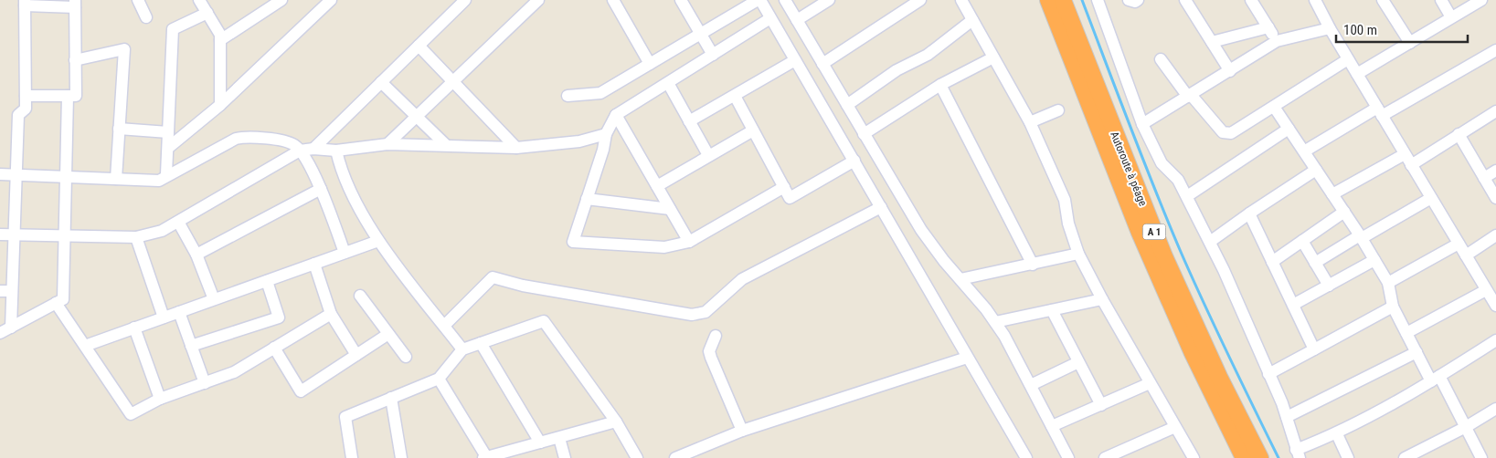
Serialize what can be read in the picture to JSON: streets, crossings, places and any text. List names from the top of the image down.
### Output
{
  "streets": {
    "highway": ["Autoroute à péage", "A 1"]
  },
  "scale_bar": "100 m"
}
